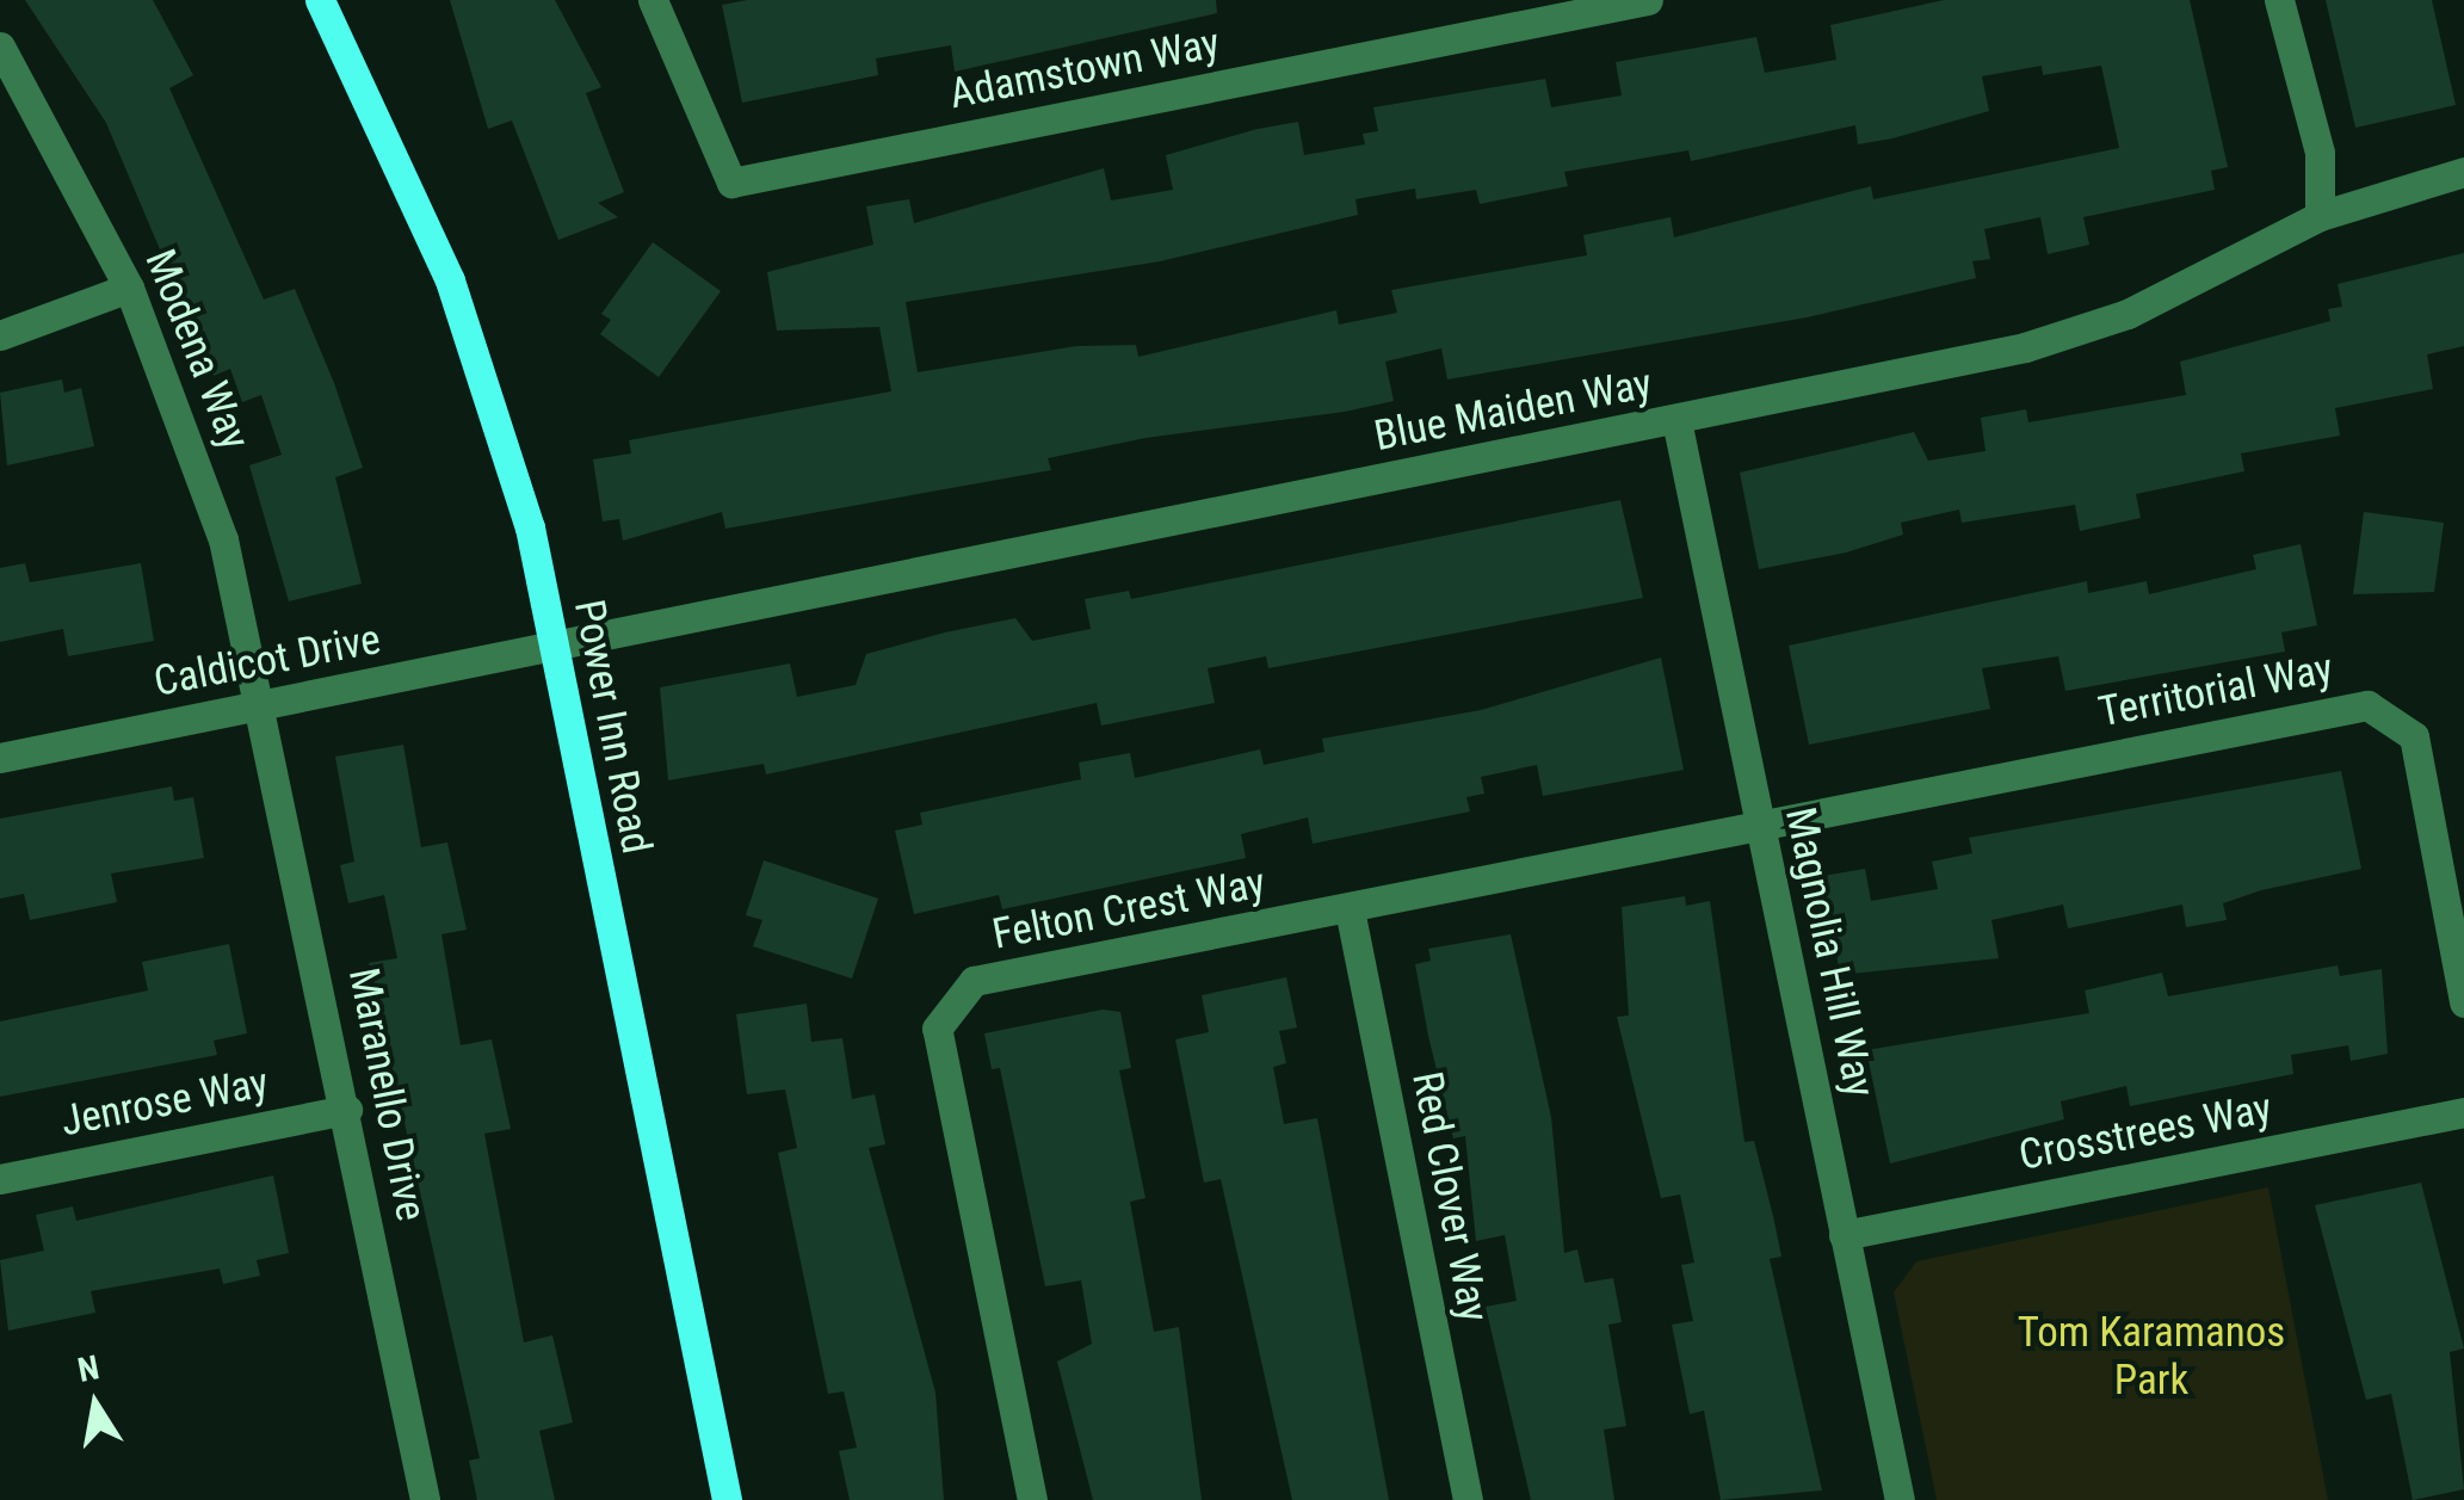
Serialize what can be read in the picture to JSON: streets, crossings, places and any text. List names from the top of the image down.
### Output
{
  "streets": {
    "main road": ["Power Inn Road"],
    "street": [
      "Adamstown Way",
      "Modena Way",
      "Blue Maiden Way",
      "Caldicot Drive",
      "Territorial Way",
      "Felton Crest Way",
      "Magnolia Hill Way",
      "Maranello Drive",
      "Jenrose Way",
      "Crosstrees Way",
      "Red Clover Way"
    ]
  },
  "crossings": [
    ["Modena Way", "Caldicot Drive"],
    ["Modena Way", "Maranello Drive"],
    ["Blue Maiden Way", "Caldicot Drive"],
    ["Blue Maiden Way", "Power Inn Road"],
    ["Blue Maiden Way", "Magnolia Hill Way"],
    ["Caldicot Drive", "Power Inn Road"],
    ["Caldicot Drive", "Maranello Drive"],
    ["Territorial Way", "Felton Crest Way"],
    ["Territorial Way", "Magnolia Hill Way"],
    ["Felton Crest Way", "Magnolia Hill Way"],
    ["Felton Crest Way", "Red Clover Way"],
    ["Magnolia Hill Way", "Crosstrees Way"],
    ["Maranello Drive", "Jenrose Way"]
  ],
  "parks": ["Tom Karamanos Park"],
  "north": "top"
}
